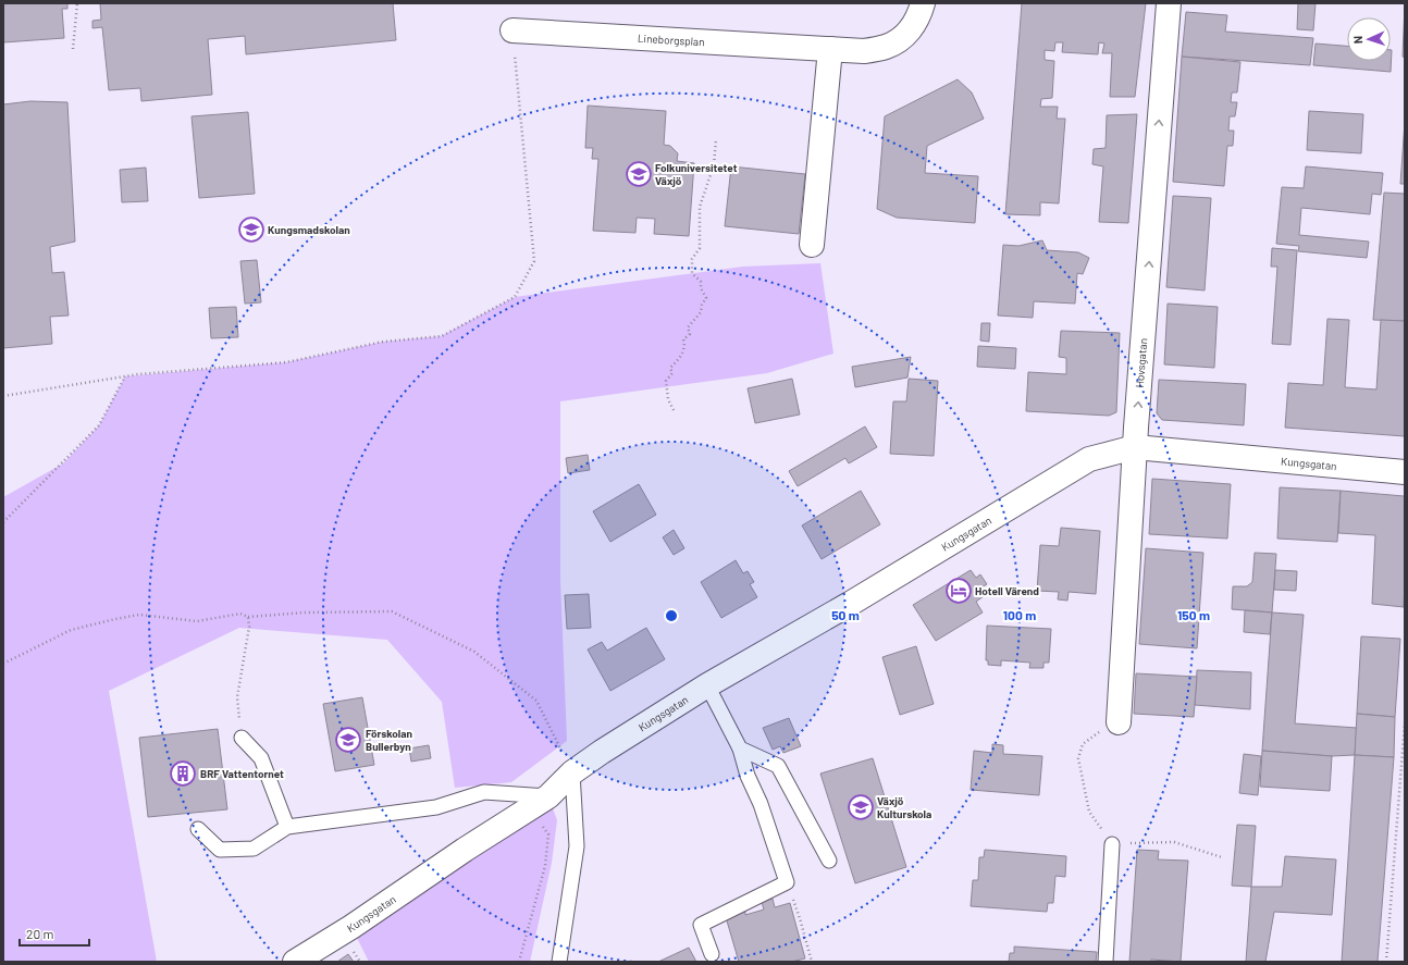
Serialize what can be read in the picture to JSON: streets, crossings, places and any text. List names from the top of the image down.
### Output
{
  "streets": {
    "street": ["Lineborgsplan", "Hovsgatan", "Kungsgatan"]
  },
  "crossings": [
    ["Hovsgatan", "Kungsgatan"]
  ],
  "one_way": ["Hovsgatan"],
  "places": {
    "school or university": [
      "Folkuniversitetet Växjö",
      "Kungsmadskolan",
      "Förskolan Bullerbyn",
      "Växjö Kulturskola"
    ],
    "hotel": ["Hotell Värend"],
    "building": ["BRF Vattentornet"]
  },
  "scale_bar": "20 m",
  "north": "left",
  "rings": ["50 m", "100 m", "150 m"]
}
